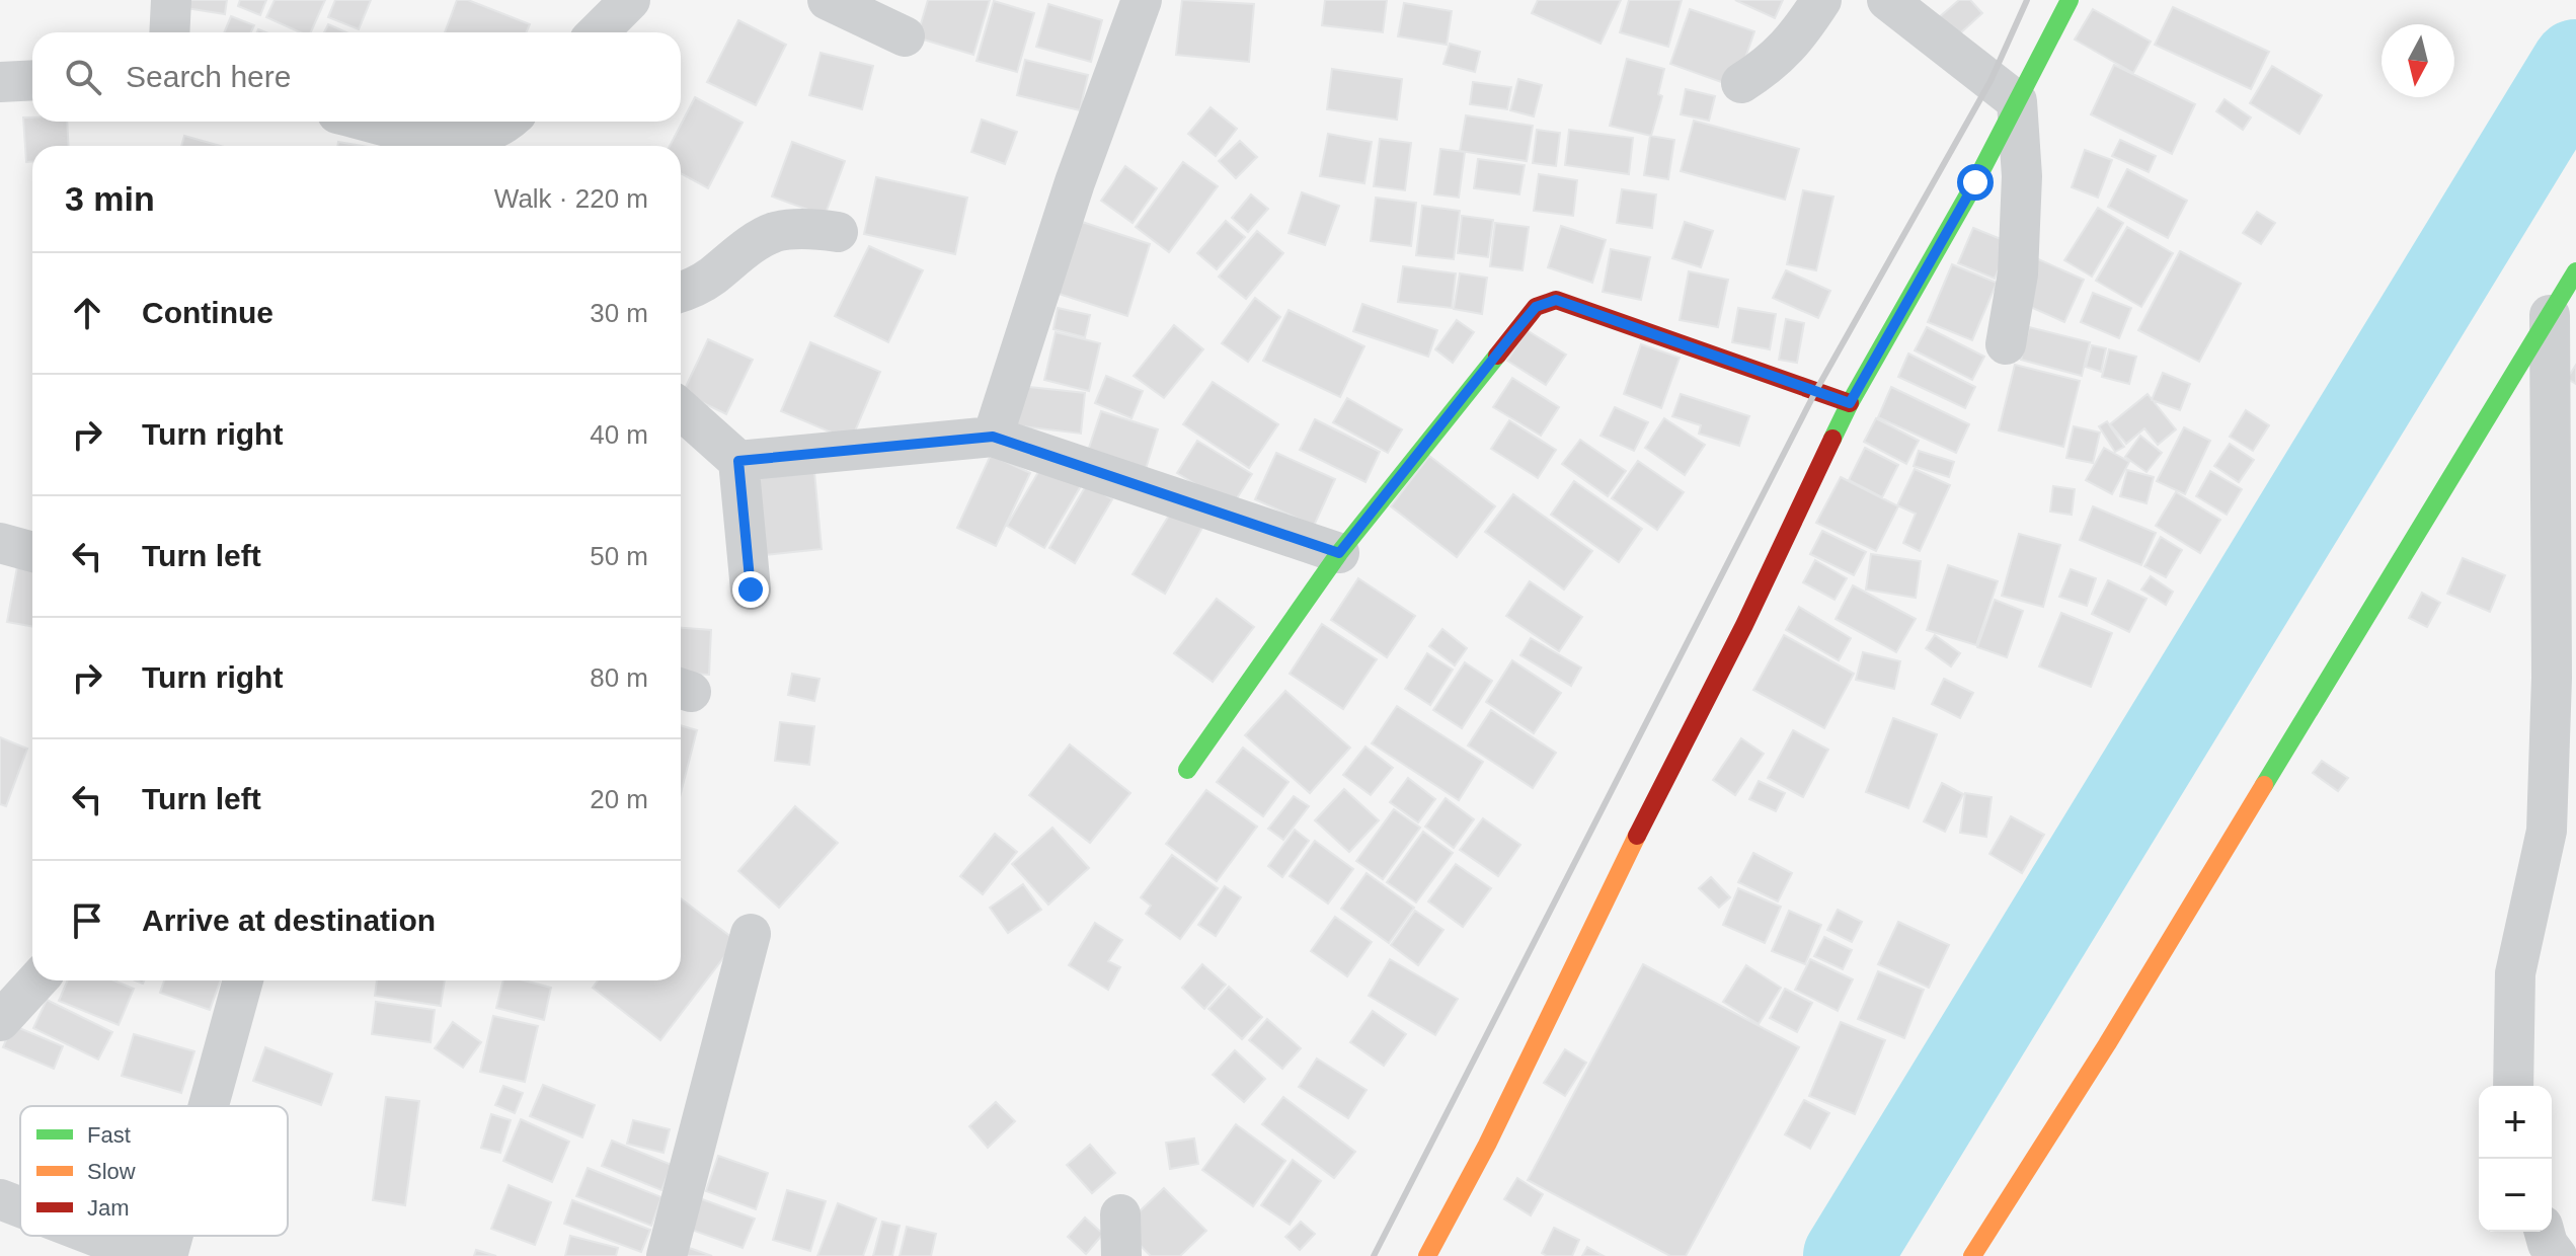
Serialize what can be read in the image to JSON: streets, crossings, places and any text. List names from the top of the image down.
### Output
{
  "legend": ["Fast", "Slow", "Jam"],
  "north": "bottom",
  "page": {
    "search": "Search here",
    "heading": ["3 min", "Walk · 220 m"],
    "list": [
      ["Continue", "30 m"],
      ["Turn right", "40 m"],
      ["Turn left", "50 m"],
      ["Turn right", "80 m"],
      ["Turn left", "20 m"],
      "Arrive at destination"
    ],
    "map_buttons": ["+", "−"]
  }
}
